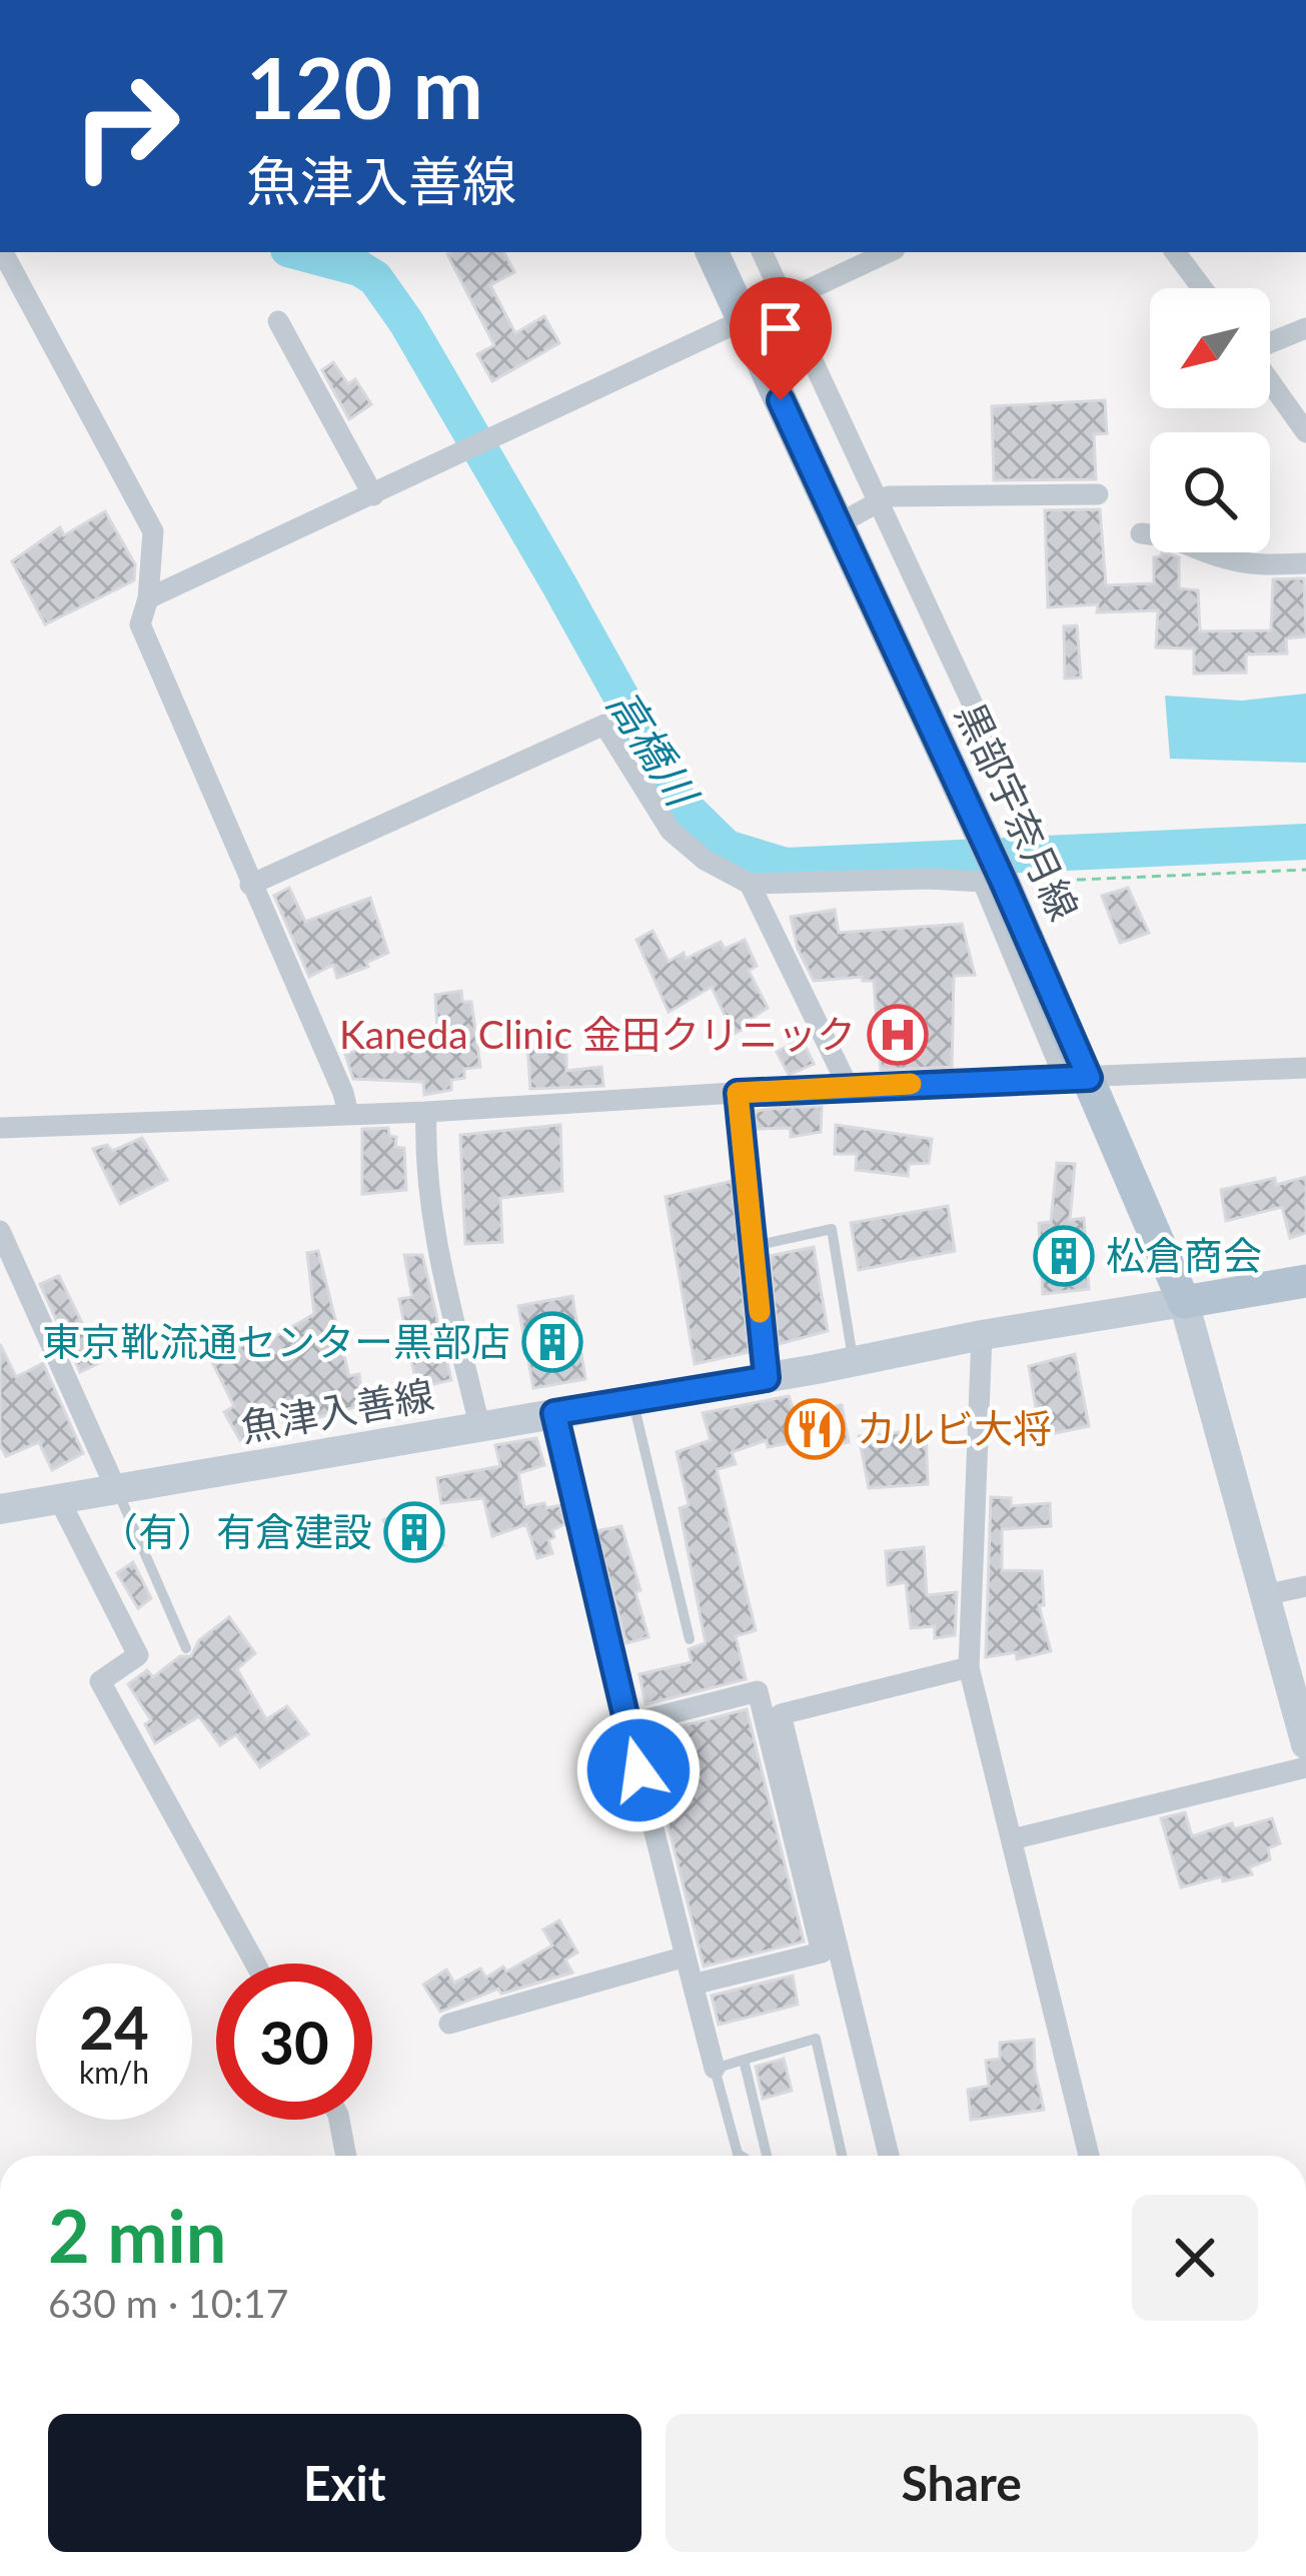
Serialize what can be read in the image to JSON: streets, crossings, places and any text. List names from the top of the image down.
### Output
{
  "streets": {
    "main road": ["黒部宇奈月線", "魚津入善線"]
  },
  "crossings": [
    ["黒部宇奈月線", "魚津入善線"]
  ],
  "water": ["高橋川"],
  "places": {
    "hospital": ["Kaneda Clinic 金田クリニック"],
    "building": ["松倉商会", "東京靴流通センター黒部店", "（有）有倉建設"],
    "restaurant": ["カルビ大将"]
  },
  "north": "bottom left",
  "page": {
    "turn": ["120 m", "魚津入善線"],
    "speed": "24 km/h",
    "limit": "30",
    "heading": ["2 min", "630 m · 10:17"],
    "buttons": ["Exit", "Share"]
  }
}
